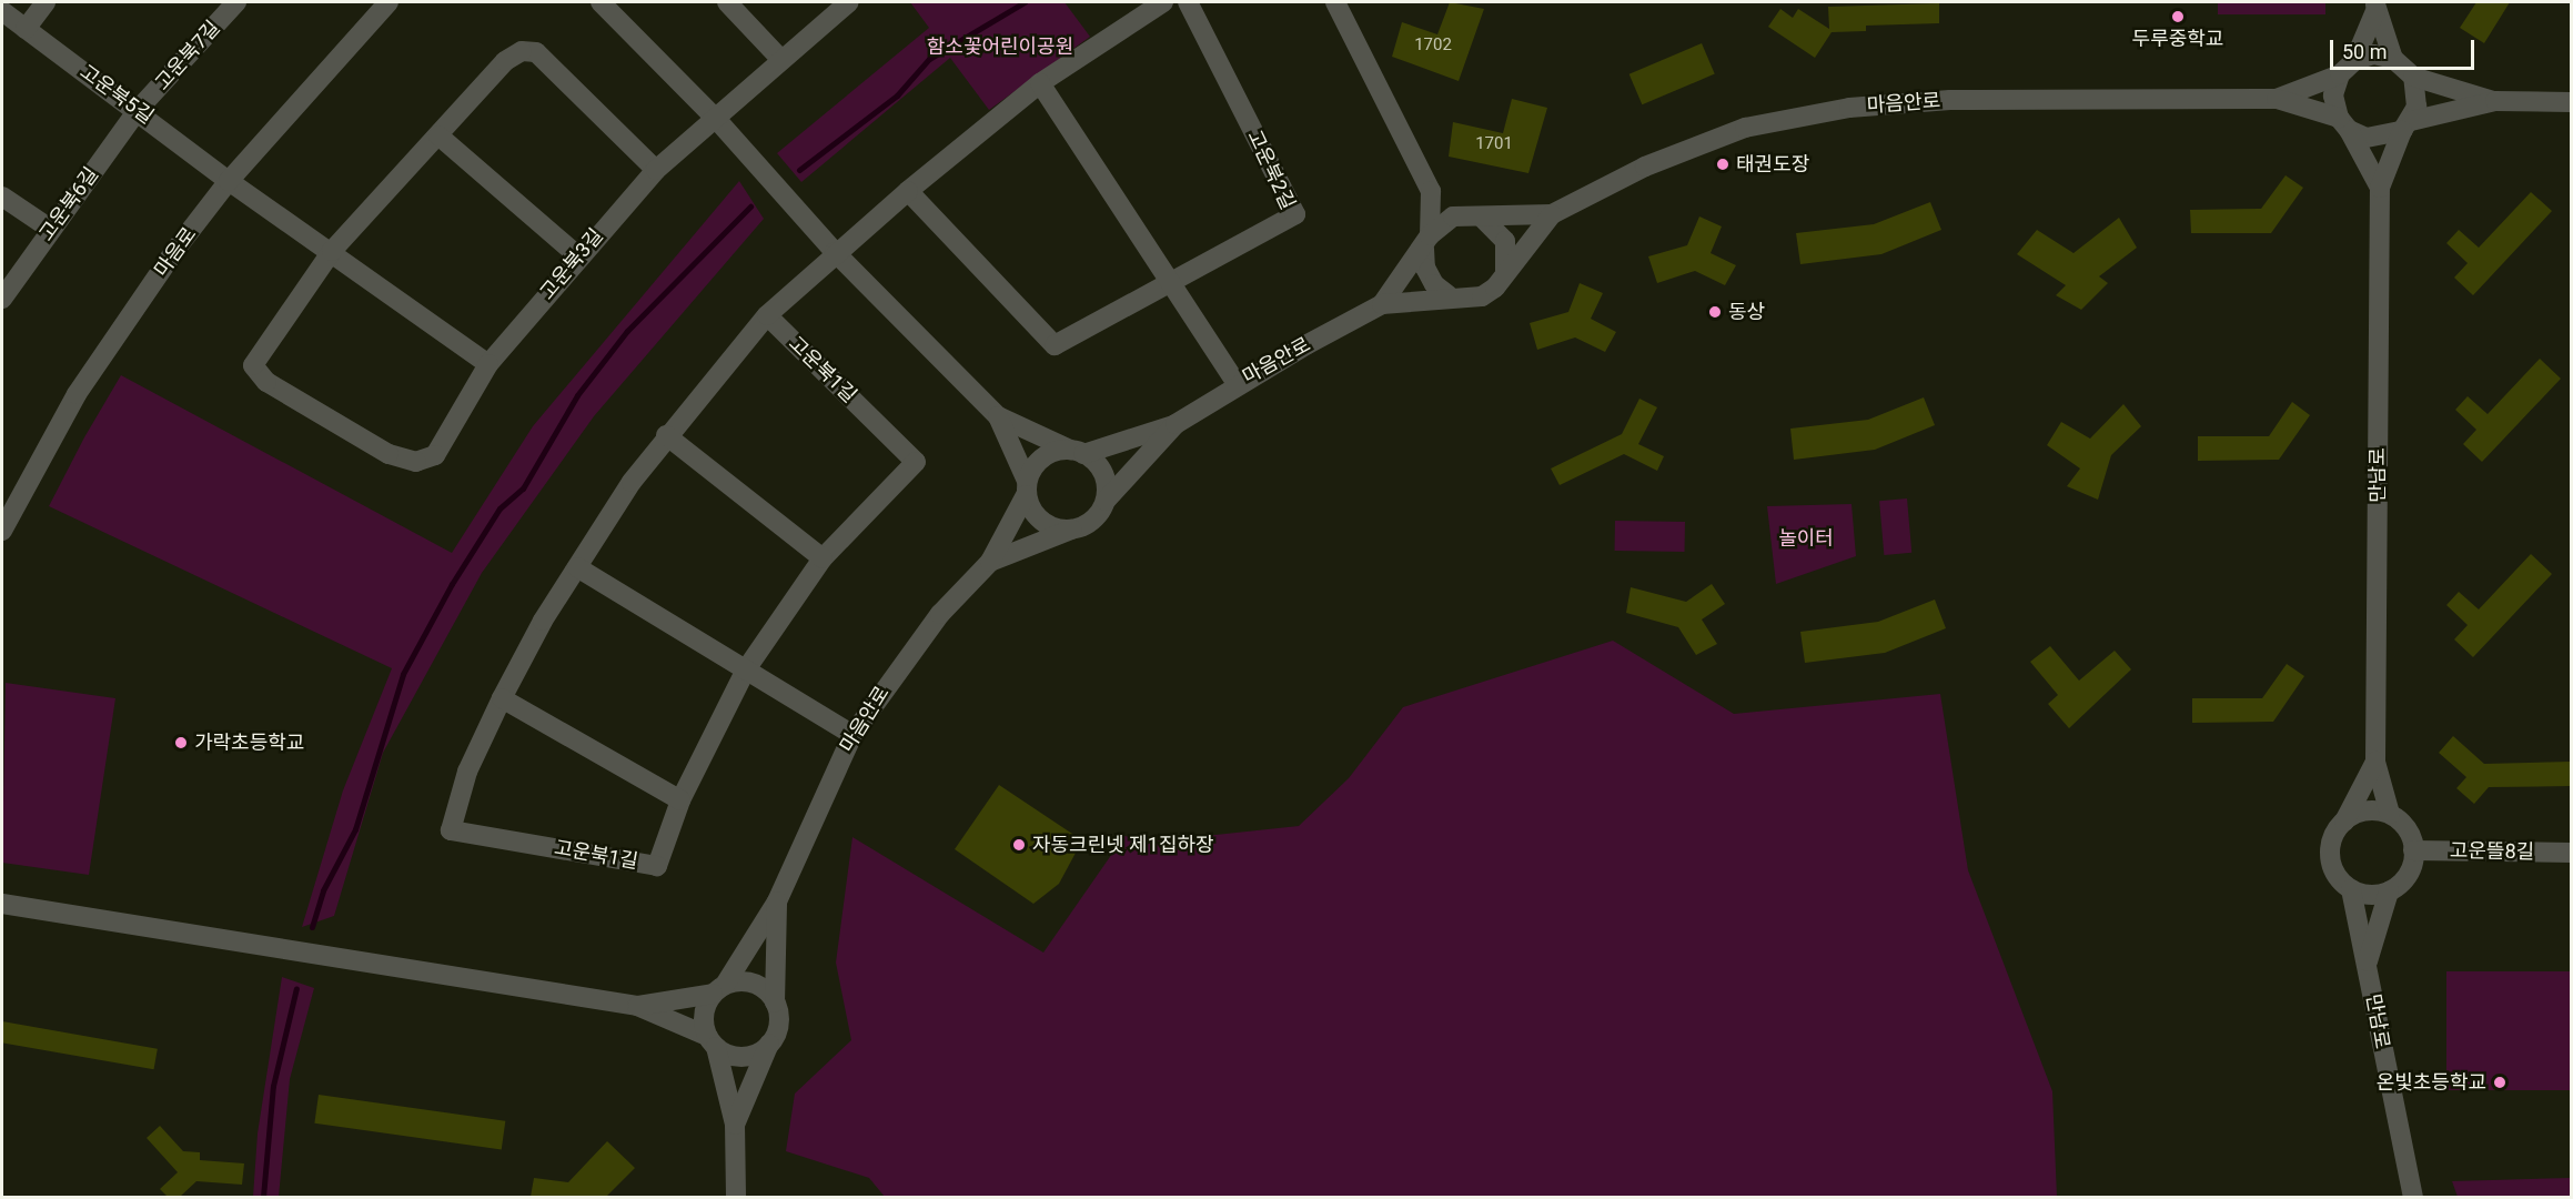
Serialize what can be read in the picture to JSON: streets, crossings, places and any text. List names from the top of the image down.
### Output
{
  "streets": {
    "street": [
      "고운북7길",
      "고운북5길",
      "마음안로",
      "고운북2길",
      "고운북6길",
      "마음로",
      "고운북3길",
      "고운북1길",
      "만남로",
      "고운뜰8길"
    ]
  },
  "crossings": [
    ["고운북7길", "고운북5길"],
    ["고운북7길", "고운북6길"],
    ["고운북5길", "고운북6길"],
    ["고운북5길", "마음로"],
    ["고운북5길", "고운북3길"],
    ["만남로", "고운뜰8길"]
  ],
  "parks": ["함소꽃어린이공원", "놀이터"],
  "places": [
    "두루중학교",
    "태권도장",
    "동상",
    "가락초등학교",
    "자동크린넷 제1집하장",
    "온빛초등학교"
  ],
  "house_numbers": ["1702", "1701"],
  "scale_bar": "50 m"
}
